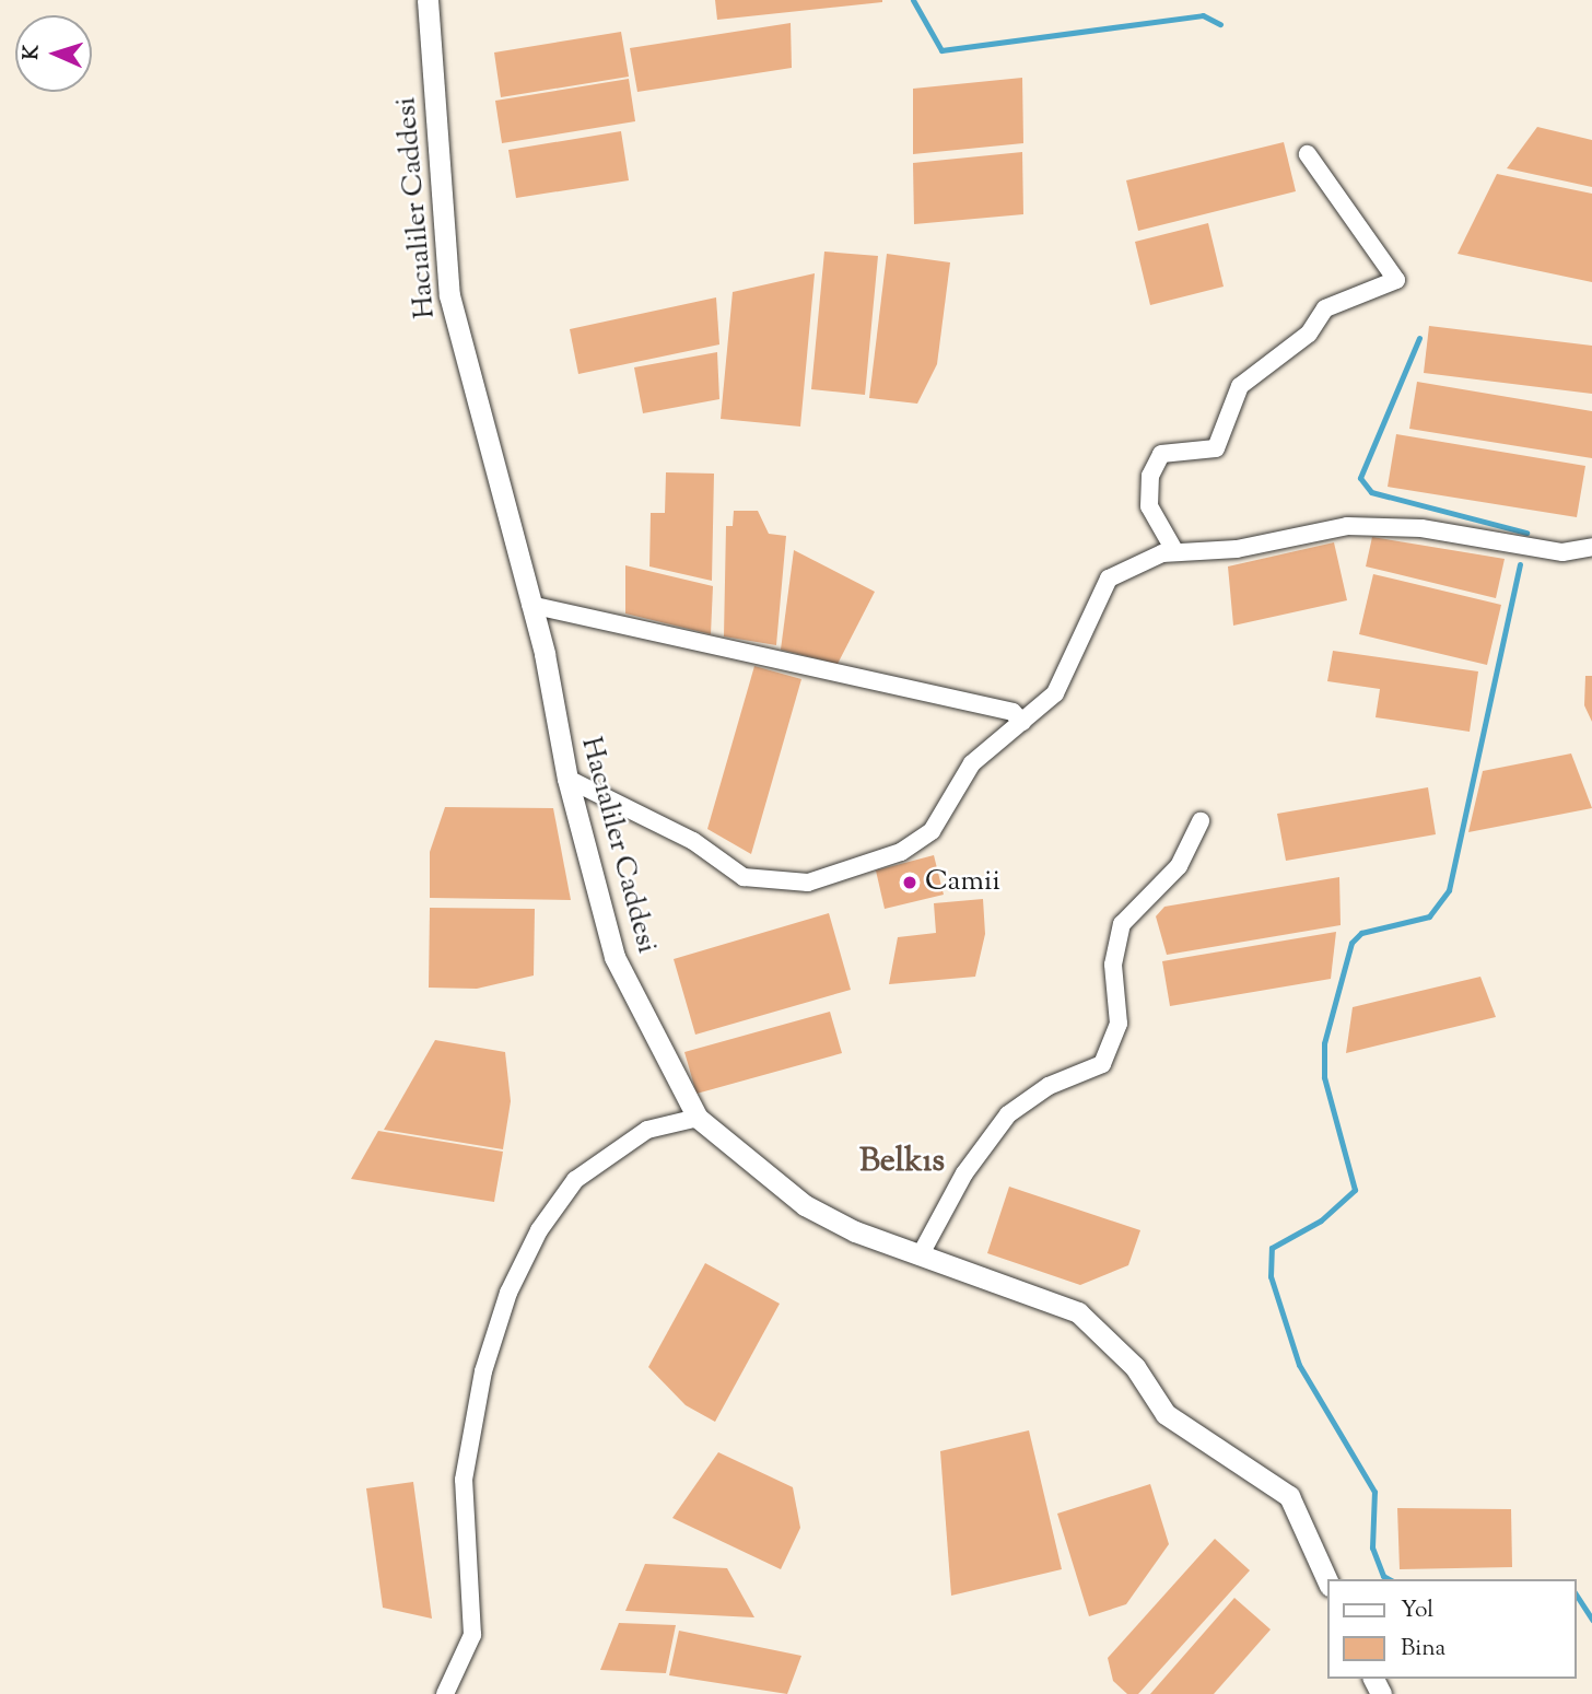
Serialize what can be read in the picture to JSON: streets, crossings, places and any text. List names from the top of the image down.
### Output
{
  "streets": {
    "street": ["Hacıaliler Caddesi"]
  },
  "districts": ["Belkıs"],
  "places": ["Camii"],
  "legend": ["Yol", "Bina"],
  "north": "left"
}
